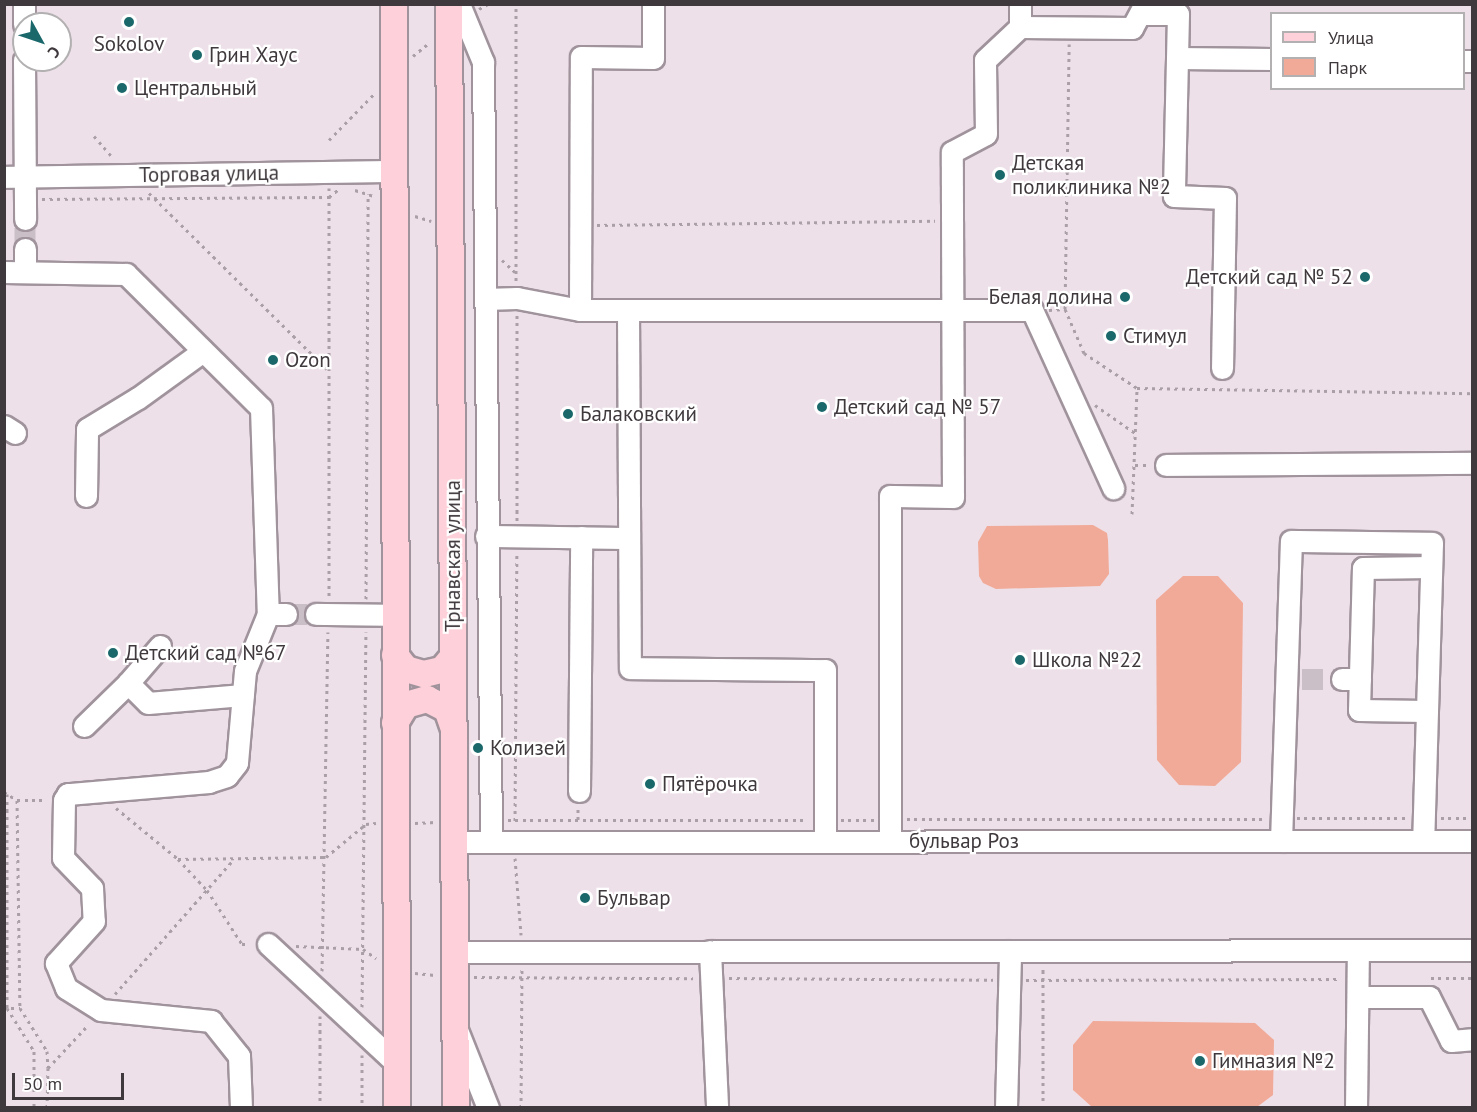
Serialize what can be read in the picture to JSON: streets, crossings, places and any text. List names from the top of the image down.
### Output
{
  "streets": {
    "main road": ["Трнавская улица"],
    "street": ["Торговая улица", "бульвар Роз"]
  },
  "crossings": [
    ["Трнавская улица", "бульвар Роз"]
  ],
  "places": [
    "Sokolov",
    "Грин Хаус",
    "Центральный",
    "Детская поликлиника №2",
    "Детский сад № 52",
    "Белая долина",
    "Стимул",
    "Ozon",
    "Детский сад № 57",
    "Балаковский",
    "Детский сад №67",
    "Школа №22",
    "Колизей",
    "Пятёрочка",
    "Бульвар",
    "Гимназия №2"
  ],
  "legend": ["Улица", "Парк"],
  "scale_bar": "50 m",
  "north": "bottom right"
}
